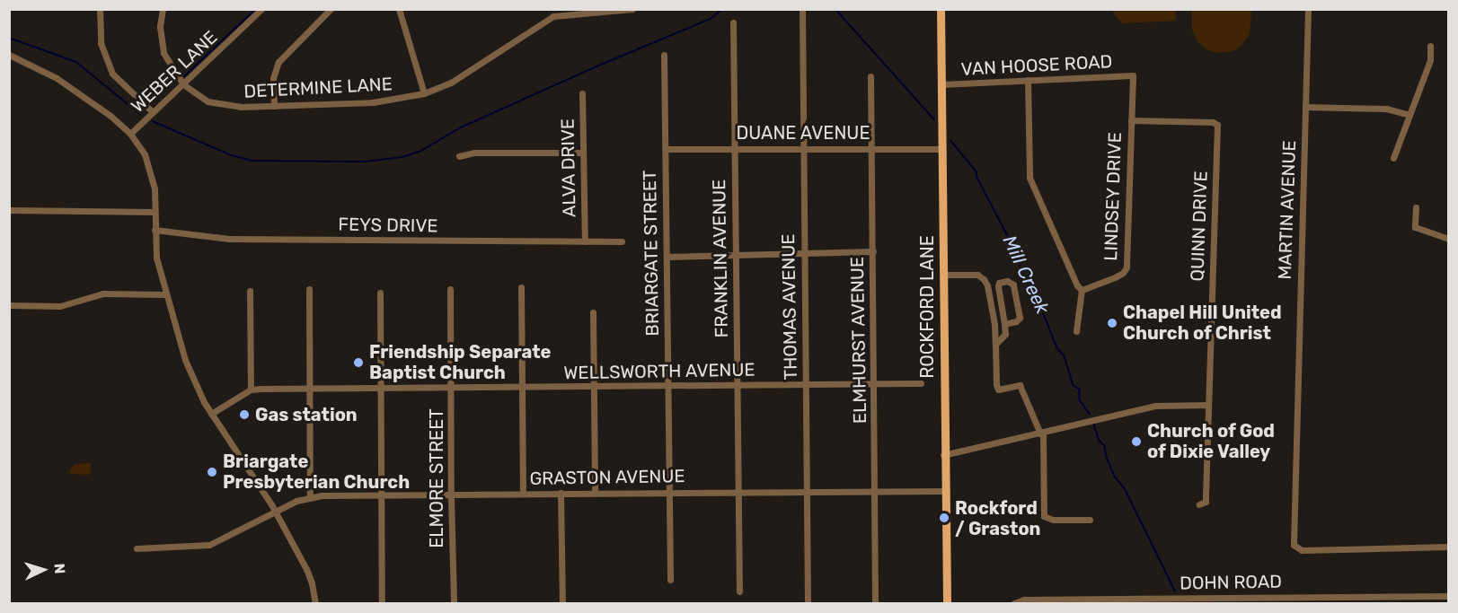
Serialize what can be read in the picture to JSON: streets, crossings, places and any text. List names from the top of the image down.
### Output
{
  "streets": {
    "main road": ["ROCKFORD LANE"],
    "street": [
      "VAN HOOSE ROAD",
      "WEBER LANE",
      "DETERMINE LANE",
      "DUANE AVENUE",
      "ALVA DRIVE",
      "LINDSEY DRIVE",
      "MARTIN AVENUE",
      "FEYS DRIVE",
      "QUINN DRIVE",
      "BRIARGATE STREET",
      "FRANKLIN AVENUE",
      "THOMAS AVENUE",
      "ELMHURST AVENUE",
      "WELLSWORTH AVENUE",
      "GRASTON AVENUE",
      "ELMORE STREET",
      "DOHN ROAD"
    ]
  },
  "crossings": [
    ["VAN HOOSE ROAD", "LINDSEY DRIVE"],
    ["VAN HOOSE ROAD", "ROCKFORD LANE"],
    ["WEBER LANE", "DETERMINE LANE"],
    ["DUANE AVENUE", "BRIARGATE STREET"],
    ["DUANE AVENUE", "FRANKLIN AVENUE"],
    ["DUANE AVENUE", "THOMAS AVENUE"],
    ["DUANE AVENUE", "ROCKFORD LANE"],
    ["DUANE AVENUE", "ELMHURST AVENUE"],
    ["ALVA DRIVE", "FEYS DRIVE"],
    ["LINDSEY DRIVE", "QUINN DRIVE"],
    ["BRIARGATE STREET", "WELLSWORTH AVENUE"],
    ["BRIARGATE STREET", "GRASTON AVENUE"],
    ["FRANKLIN AVENUE", "WELLSWORTH AVENUE"],
    ["FRANKLIN AVENUE", "GRASTON AVENUE"],
    ["THOMAS AVENUE", "WELLSWORTH AVENUE"],
    ["THOMAS AVENUE", "GRASTON AVENUE"],
    ["ROCKFORD LANE", "GRASTON AVENUE"],
    ["ELMHURST AVENUE", "WELLSWORTH AVENUE"],
    ["ELMHURST AVENUE", "GRASTON AVENUE"],
    ["WELLSWORTH AVENUE", "ELMORE STREET"],
    ["GRASTON AVENUE", "ELMORE STREET"]
  ],
  "water": ["Mill Creek"],
  "places": [
    "Chapel Hill United Church of Christ",
    "Friendship Separate Baptist Church",
    "Gas station",
    "Church of God of Dixie Valley",
    "Briargate Presbyterian Church",
    "Rockford / Graston"
  ],
  "north": "right"
}
